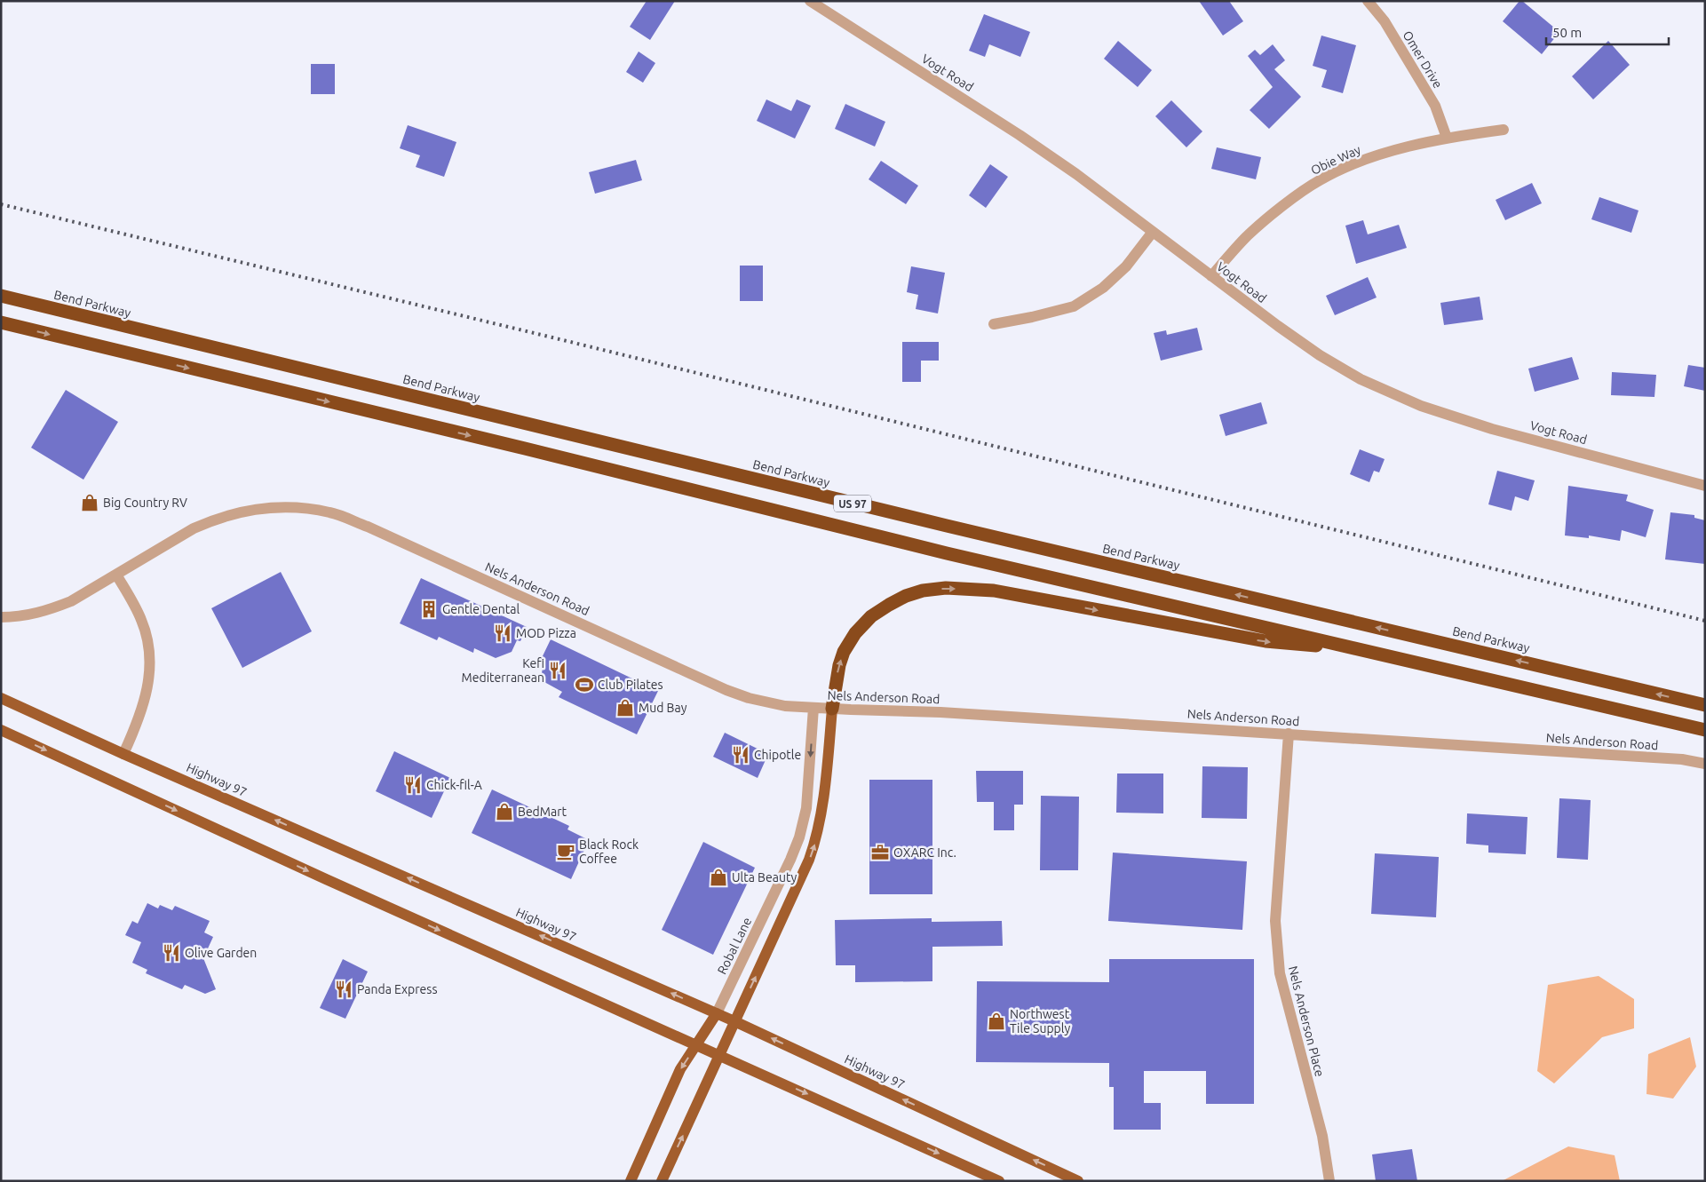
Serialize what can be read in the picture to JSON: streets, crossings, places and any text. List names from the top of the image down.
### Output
{
  "streets": {
    "highway": ["Bend Parkway", "US 97"],
    "main road": ["Highway 97", "Robal Lane"],
    "street": [
      "Omer Drive",
      "Vogt Road",
      "Obie Way",
      "Nels Anderson Road",
      "Nels Anderson Place"
    ]
  },
  "crossings": [
    ["Omer Drive", "Obie Way"],
    ["Vogt Road", "Obie Way"],
    ["Nels Anderson Road", "Robal Lane"],
    ["Nels Anderson Road", "Nels Anderson Place"],
    ["Highway 97", "Robal Lane"]
  ],
  "one_way": ["Robal Lane"],
  "places": {
    "shop": [
      "Big Country RV",
      "Mud Bay",
      "BedMart",
      "Ulta Beauty",
      "Northwest Tile Supply"
    ],
    "building": ["Gentle Dental"],
    "restaurant": [
      "MOD Pizza",
      "Kefi Mediterranean",
      "Chipotle",
      "Chick-fil-A",
      "Olive Garden",
      "Panda Express"
    ],
    "sports": ["Club Pilates"],
    "cafe": ["Black Rock Coffee"],
    "office": ["OXARC Inc."]
  },
  "scale_bar": "50 m"
}
